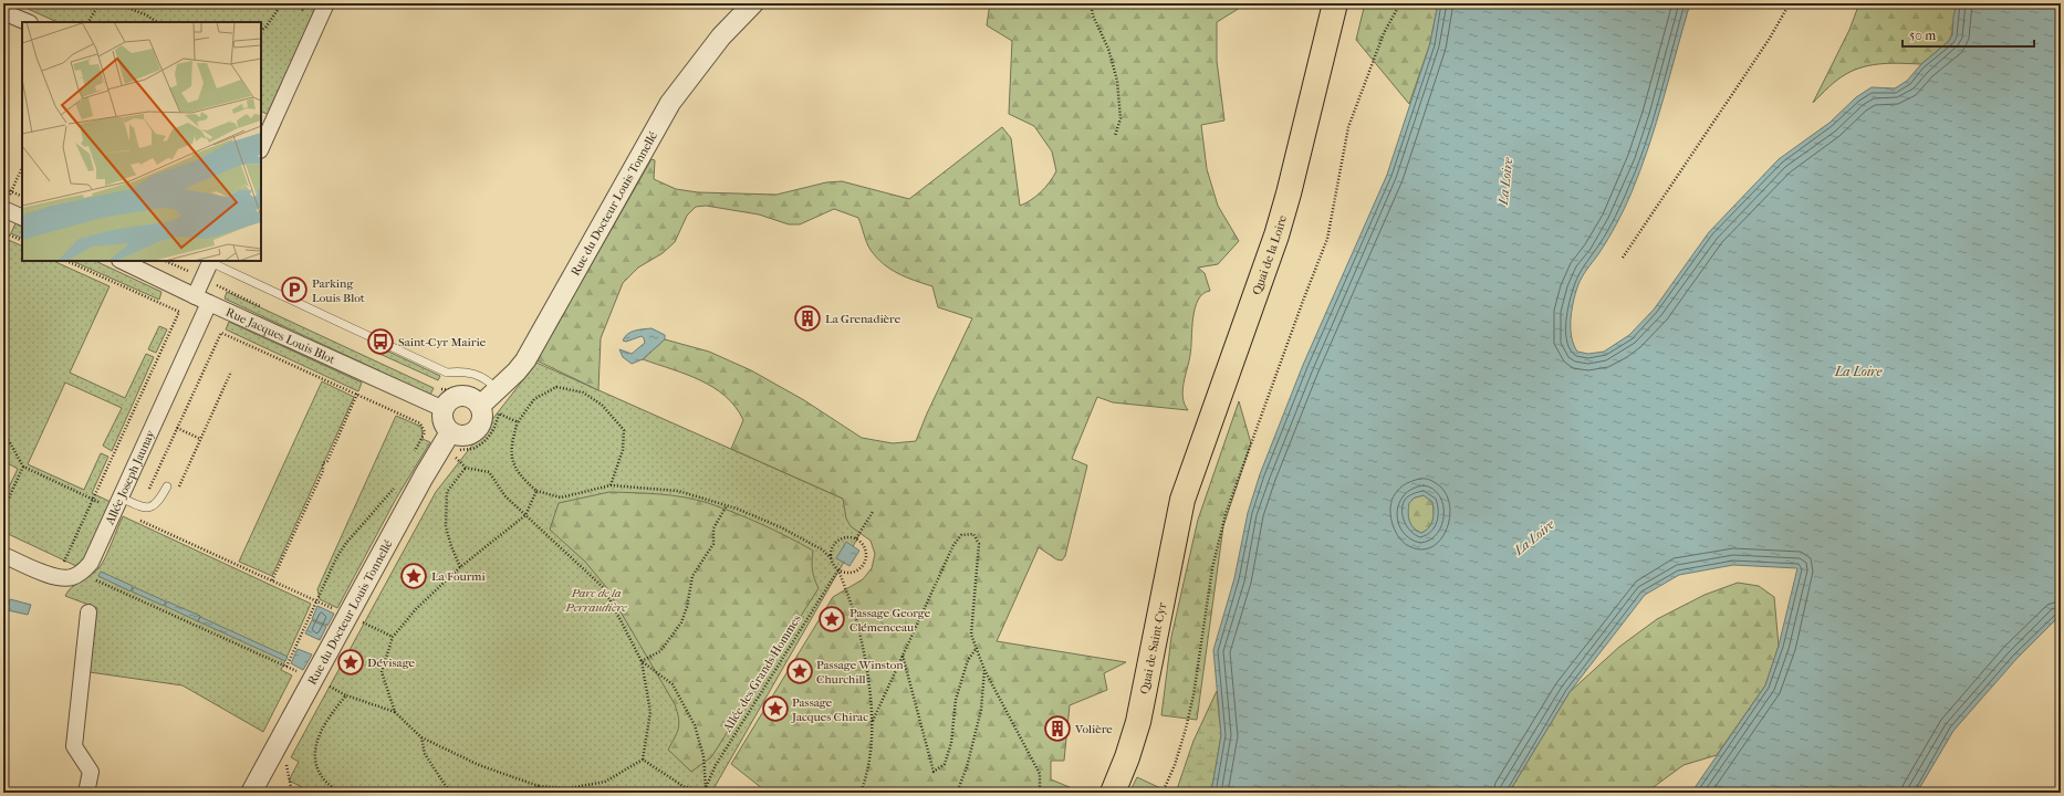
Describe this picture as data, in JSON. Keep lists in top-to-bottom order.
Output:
{
  "streets": {
    "main road": ["Quai de la Loire", "Quai de Saint-Cyr"],
    "street": ["Rue du Docteur Louis Tonnellé", "Rue Jacques Louis Blot", "Allée Joseph Jaunay"],
    "path": ["Allée des Grands Hommes"]
  },
  "crossings": [
    ["Rue du Docteur Louis Tonnellé", "Rue Jacques Louis Blot"],
    ["Quai de la Loire", "Quai de Saint-Cyr"],
    ["Rue Jacques Louis Blot", "Allée Joseph Jaunay"]
  ],
  "water": ["La Loire"],
  "parks": ["Parc de la Perraudière"],
  "places": {
    "parking": ["Parking Louis Blot"],
    "building": ["La Grenadière", "Volière"],
    "bus stop": ["Saint-Cyr Mairie"],
    "place": [
      "La Fourmi",
      "Passage George Clémenceau",
      "Dévisage",
      "Passage Winston Churchill",
      "Passage Jacques Chirac"
    ]
  },
  "scale_bar": "50 m"
}
